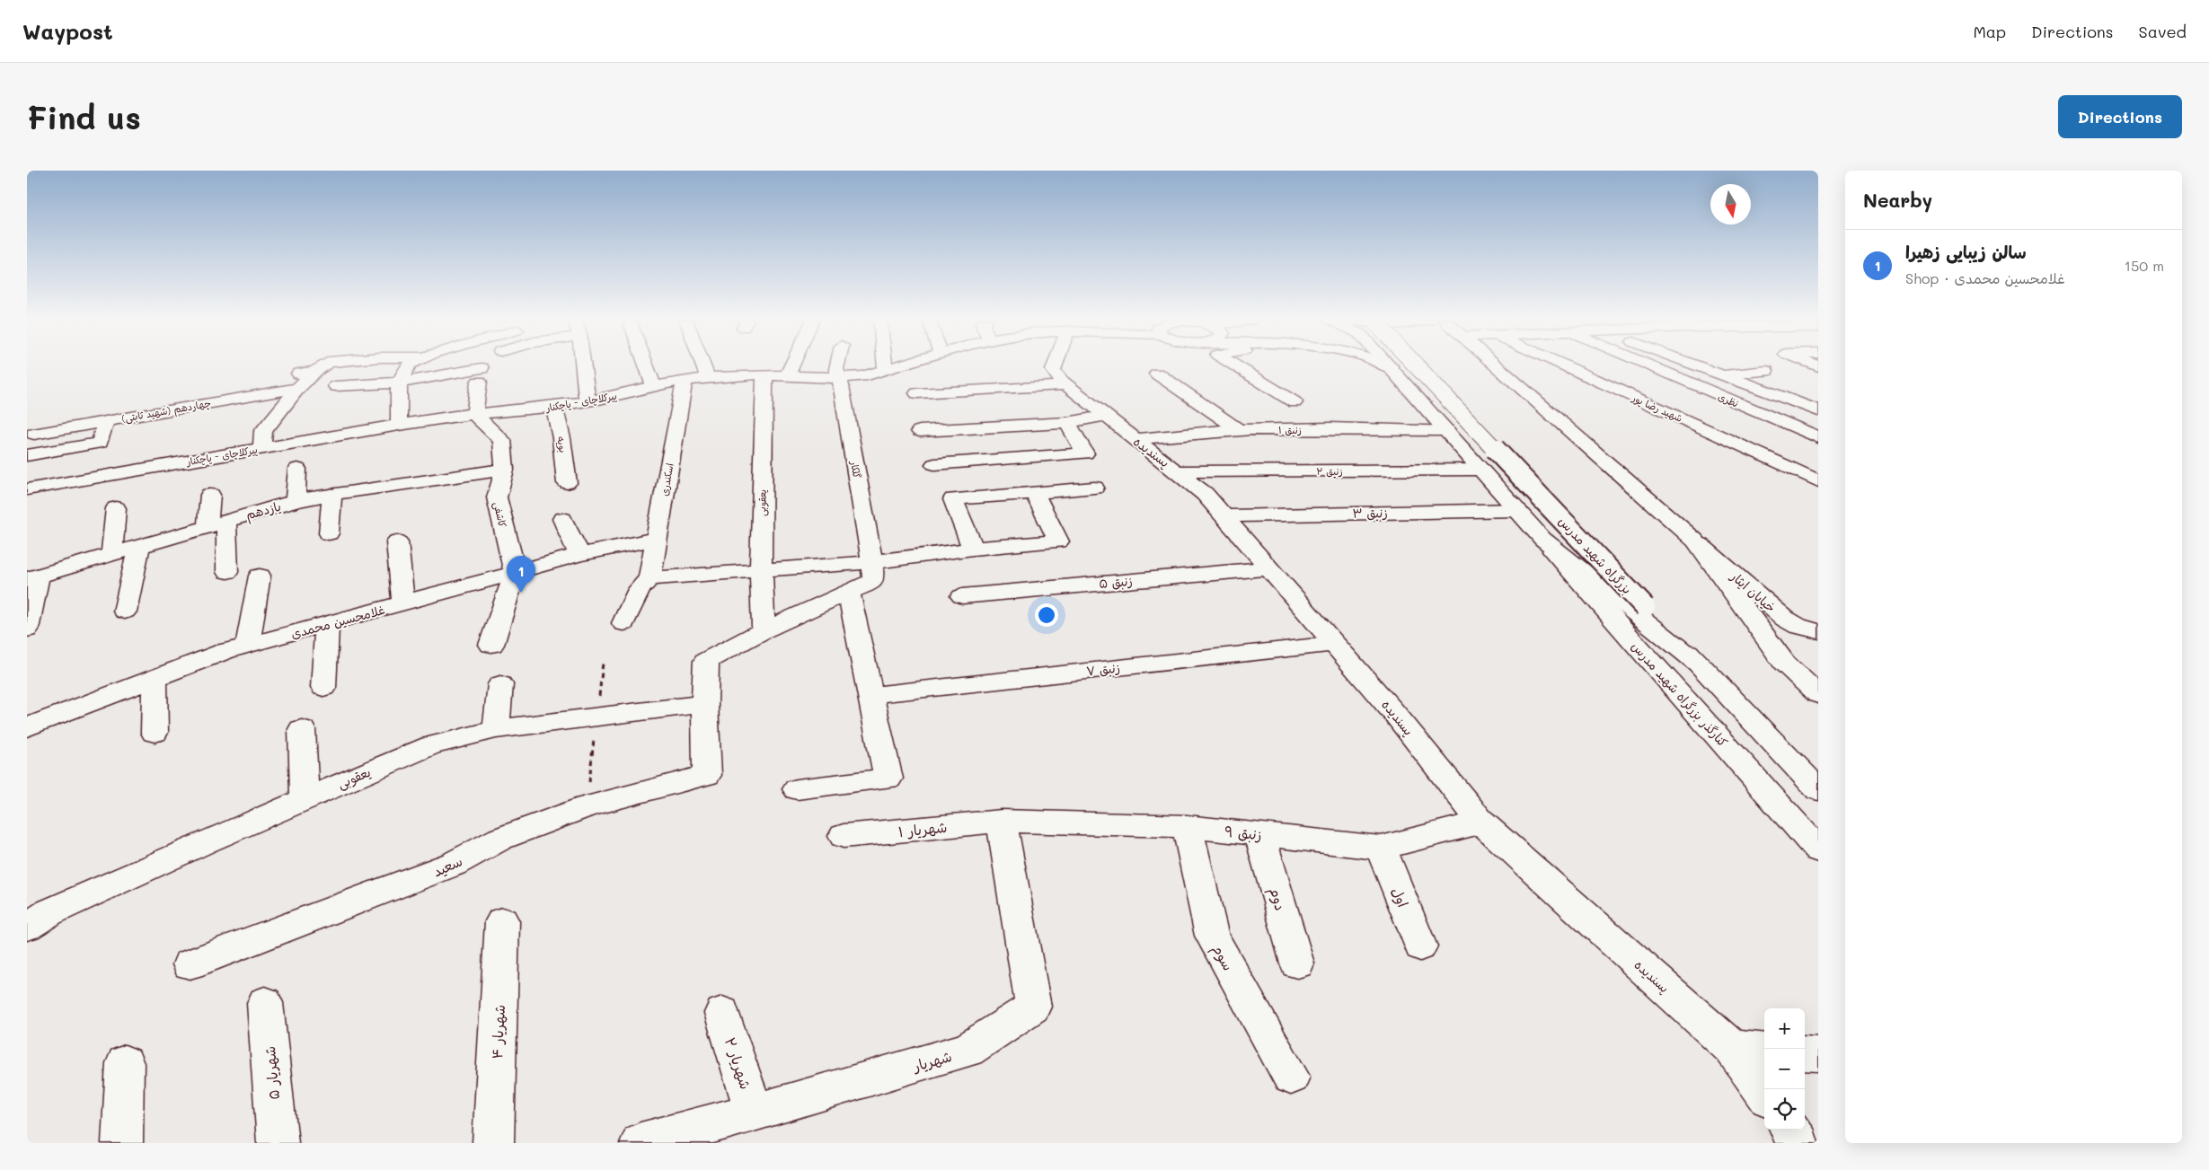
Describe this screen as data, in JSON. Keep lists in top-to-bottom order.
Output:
{
  "streets": {
    "main road": [
      "نظری",
      "پیرکلاچای - پاچکنار",
      "شهید رضا پور",
      "چهاردهم (شهید ثابتی)",
      "زنبق ۱",
      "بویه",
      "پسندیده",
      "گلکار",
      "زنبق ۲",
      "اسکندری",
      "یعقوبی",
      "یازدهم",
      "زنبق ۳",
      "کاشفی",
      "بزرگراه شهید مدرس",
      "زنبق ۵",
      "خیابان ایثار",
      "غلامحسین محمدی",
      "زنبق ۷",
      "کنارگذر بزرگراه شهید مدرس",
      "شهریار ۱",
      "زنبق ۹",
      "سعید",
      "اول",
      "دوم",
      "سوم",
      "شهریار ۴",
      "شهریار",
      "شهریار ۲",
      "شهریار ۵"
    ]
  },
  "crossings": [
    ["پیرکلاچای - پاچکنار", "بویه"],
    ["پیرکلاچای - پاچکنار", "گلکار"],
    ["پیرکلاچای - پاچکنار", "اسکندری"],
    ["پیرکلاچای - پاچکنار", "یعقوبی"],
    ["پیرکلاچای - پاچکنار", "کاشفی"],
    ["زنبق ۱", "پسندیده"],
    ["پسندیده", "زنبق ۲"],
    ["پسندیده", "زنبق ۳"],
    ["پسندیده", "زنبق ۵"],
    ["پسندیده", "زنبق ۷"],
    ["پسندیده", "زنبق ۹"],
    ["اسکندری", "غلامحسین محمدی"],
    ["یعقوبی", "سعید"],
    ["یازدهم", "کاشفی"],
    ["کاشفی", "غلامحسین محمدی"],
    ["شهریار ۱", "زنبق ۹"],
    ["شهریار ۱", "شهریار"],
    ["زنبق ۹", "اول"],
    ["زنبق ۹", "دوم"],
    ["زنبق ۹", "سوم"],
    ["زنبق ۹", "شهریار"],
    ["شهریار", "شهریار ۲"]
  ],
  "north": "bottom",
  "page": {
    "header": "Waypost",
    "nav": ["Map", "Directions", "Saved"],
    "buttons": "Directions",
    "title": "Find us",
    "heading": "Nearby",
    "list": [
      {
        "mark": "1",
        "name": "سالن زیبایی زهیرا",
        "note": "Shop · غلامحسین محمدی",
        "value": "150 m"
      }
    ],
    "pins": "1",
    "map_buttons": ["+", "−"]
  }
}
